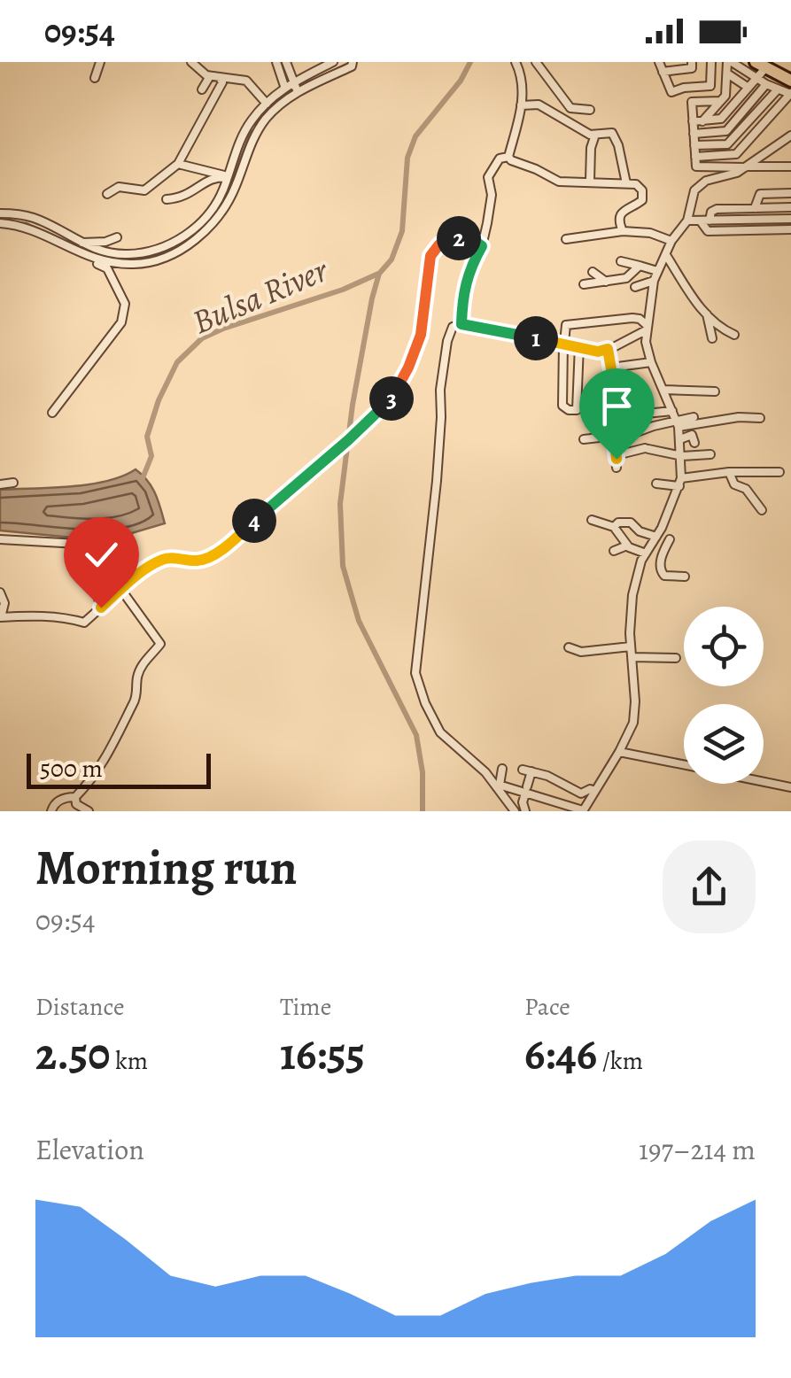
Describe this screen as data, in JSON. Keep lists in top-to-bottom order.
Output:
{
  "water": ["Bulsa River"],
  "scale_bar": "500 m",
  "page": {
    "status": "09:54",
    "pins": [
      "2",
      "1",
      "3",
      "4"
    ],
    "scale": "500 m",
    "heading": ["Morning run", "09:54"],
    "stats": [
      ["Distance", "2.50 km"],
      ["Time", "16:55"],
      ["Pace", "6:46 /km"]
    ],
    "chart": ["Elevation", "197–214 m"]
  }
}
